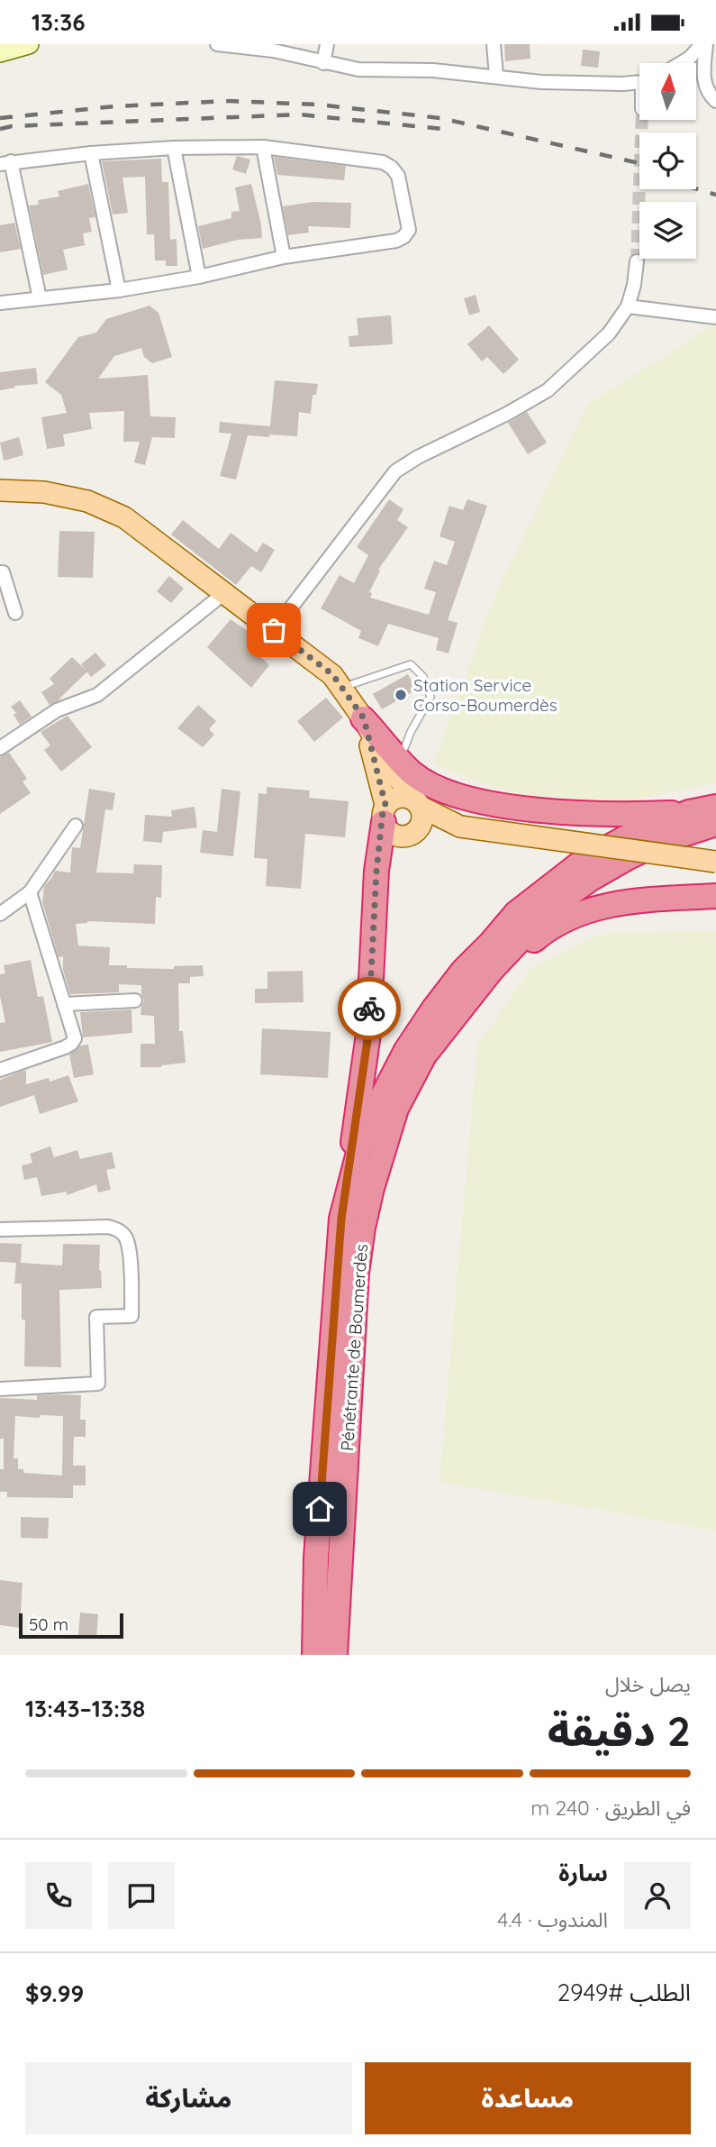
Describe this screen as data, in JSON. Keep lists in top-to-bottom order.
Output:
{
  "streets": {
    "highway": ["Pénétrante de Boumerdès"]
  },
  "places": ["Station Service Corso-Boumerdès"],
  "scale_bar": "50 m",
  "north": "top",
  "page": {
    "status": "13:36",
    "scale": "50 m",
    "heading": ["2 دقيقة", "يصل خلال", "13:38–13:43"],
    "panel": [
      "سارة",
      "المندوب · 4.4",
      "الطلب #2949",
      "$9.99"
    ],
    "bar": "في الطريق · 240 m",
    "buttons": ["مساعدة", "مشاركة"]
  }
}
